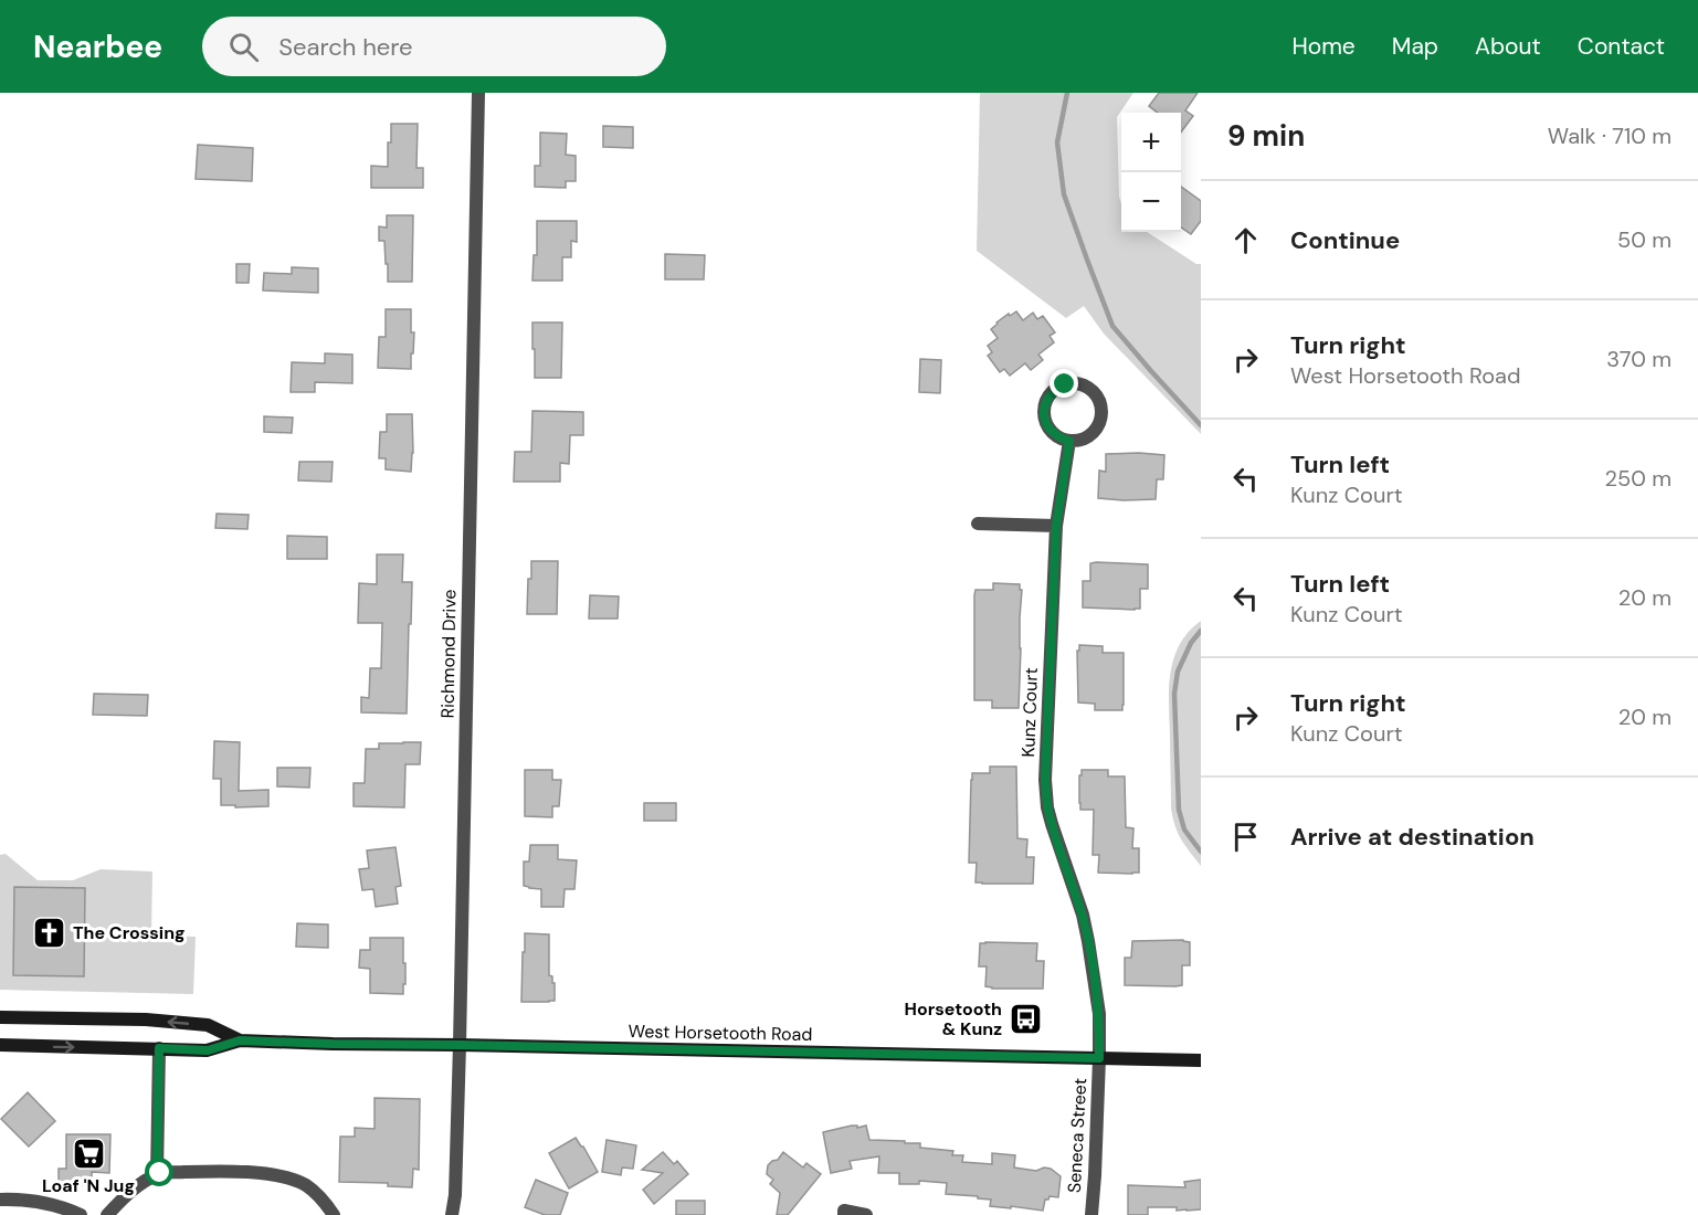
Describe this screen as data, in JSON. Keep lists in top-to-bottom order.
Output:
{
  "streets": {
    "main road": ["West Horsetooth Road"],
    "street": ["Richmond Drive", "Kunz Court", "Seneca Street"]
  },
  "crossings": [
    ["Richmond Drive", "West Horsetooth Road"],
    ["Kunz Court", "West Horsetooth Road"],
    ["Kunz Court", "Seneca Street"],
    ["West Horsetooth Road", "Seneca Street"]
  ],
  "places": {
    "church": ["The Crossing"],
    "bus stop": ["Horsetooth & Kunz"],
    "supermarket": ["Loaf 'N Jug"]
  },
  "page": {
    "header": "Nearbee",
    "search": "Search here",
    "nav": [
      "Home",
      "Map",
      "About",
      "Contact"
    ],
    "heading": ["9 min", "Walk · 710 m"],
    "map_buttons": ["+", "−"],
    "list": [
      ["Continue", "50 m"],
      ["Turn right", "West Horsetooth Road", "370 m"],
      ["Turn left", "Kunz Court", "250 m"],
      ["Turn left", "Kunz Court", "20 m"],
      ["Turn right", "Kunz Court", "20 m"],
      "Arrive at destination"
    ]
  }
}
